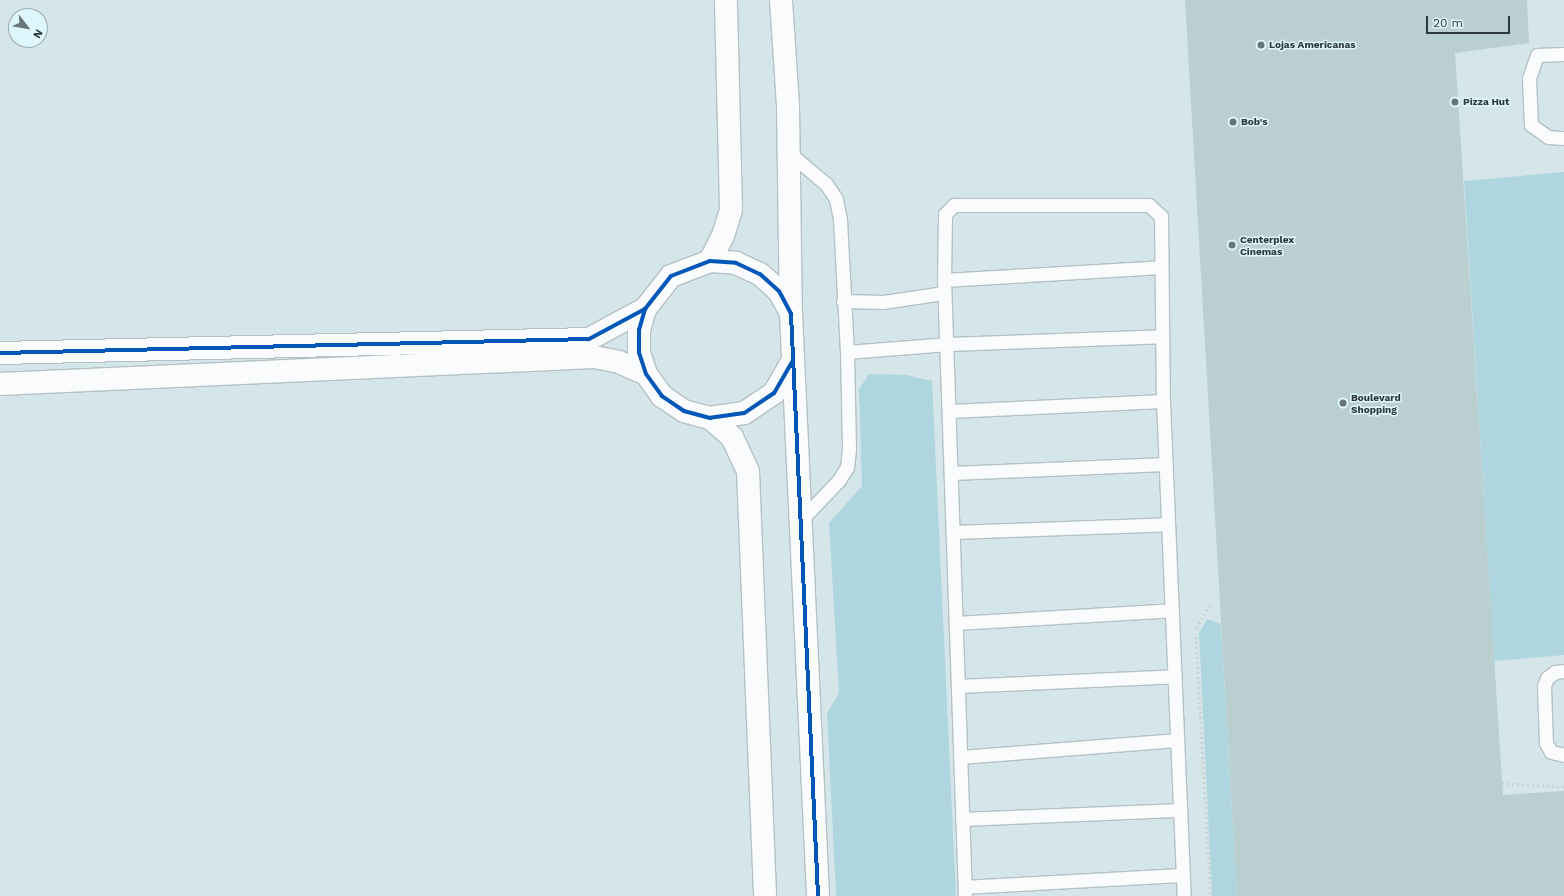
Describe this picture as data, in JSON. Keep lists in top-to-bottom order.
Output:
{
  "places": [
    "Lojas Americanas",
    "Pizza Hut",
    "Bob's",
    "Centerplex Cinemas",
    "Boulevard Shopping"
  ],
  "scale_bar": "20 m",
  "north": "bottom right"
}
